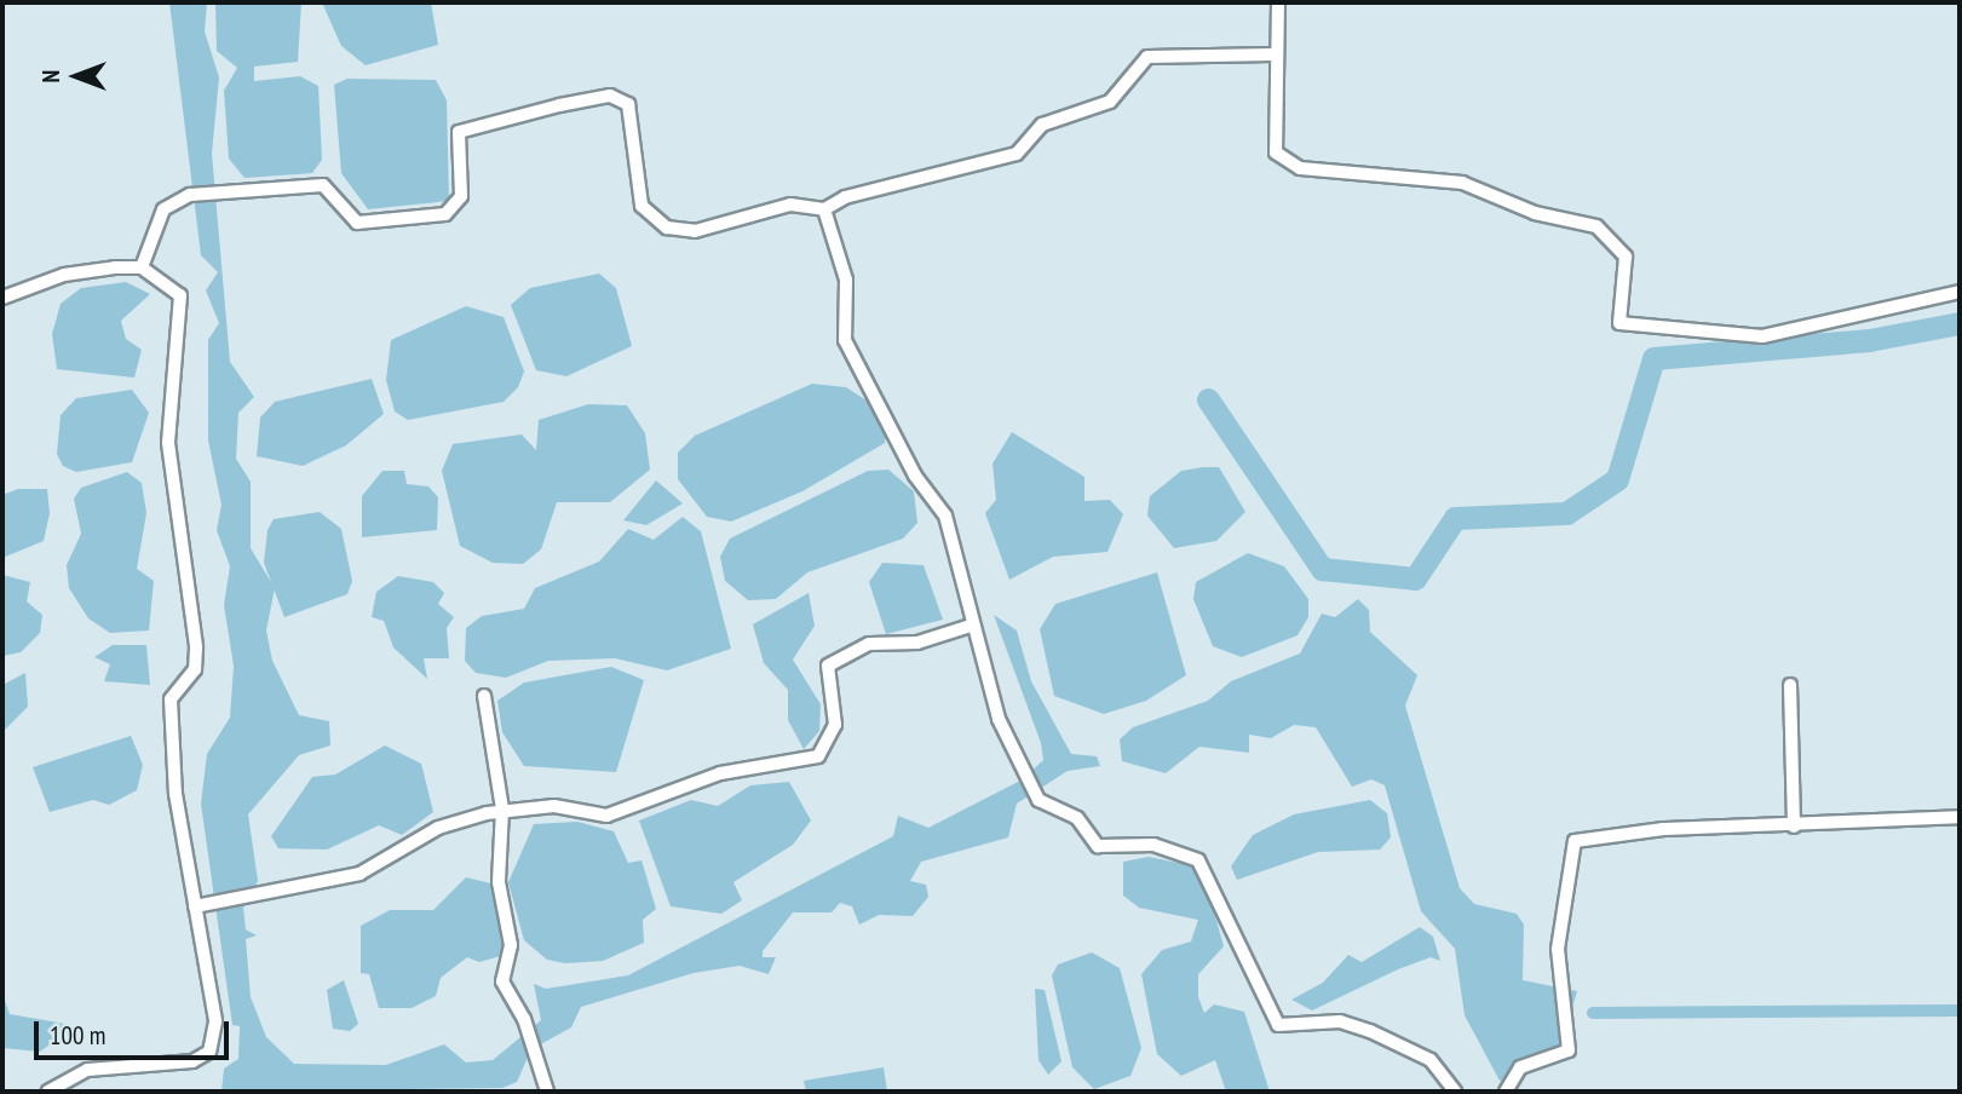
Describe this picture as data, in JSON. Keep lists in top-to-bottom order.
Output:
{
  "scale_bar": "100 m",
  "north": "left"
}
